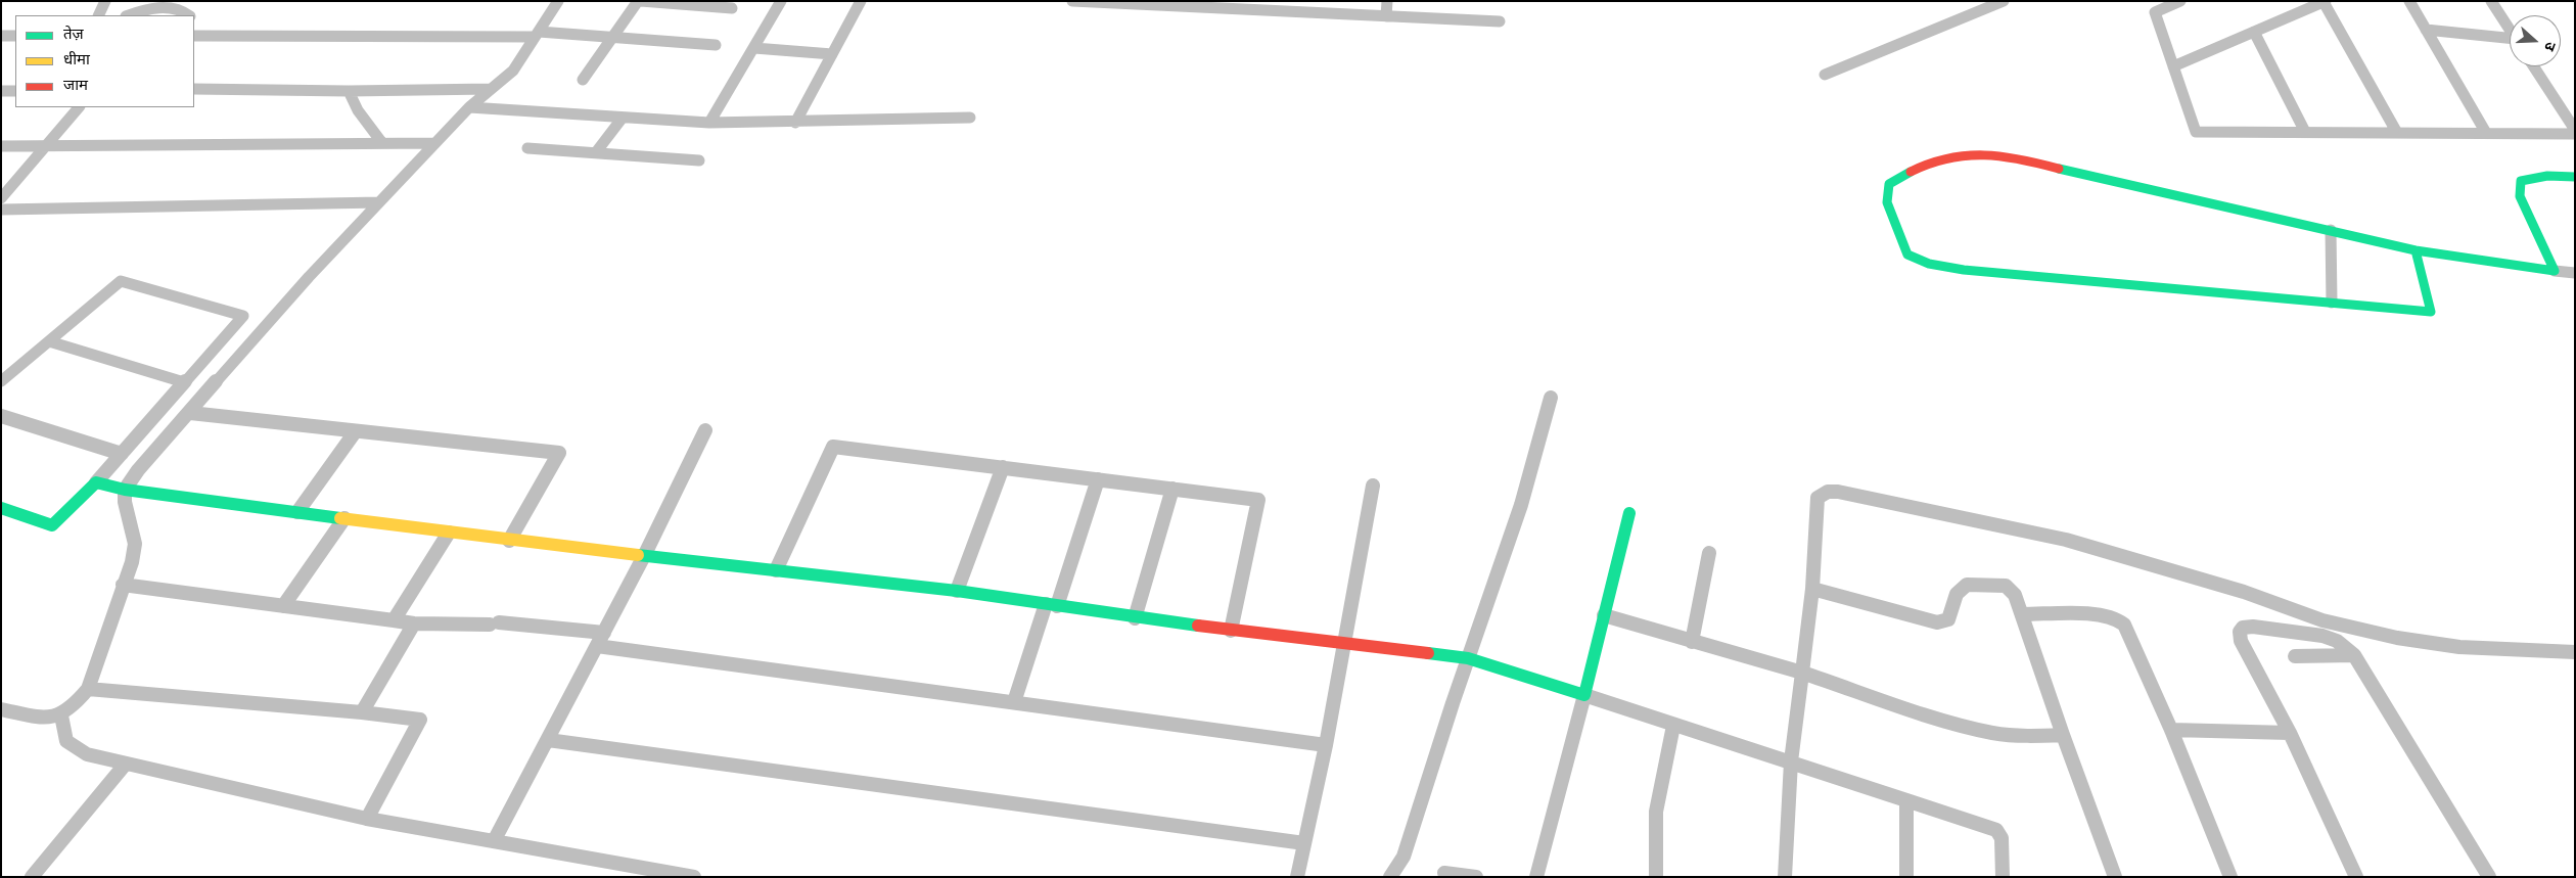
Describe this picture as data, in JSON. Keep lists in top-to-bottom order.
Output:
{
  "legend": ["तेज़", "धीमा", "जाम"],
  "north": "right"
}
